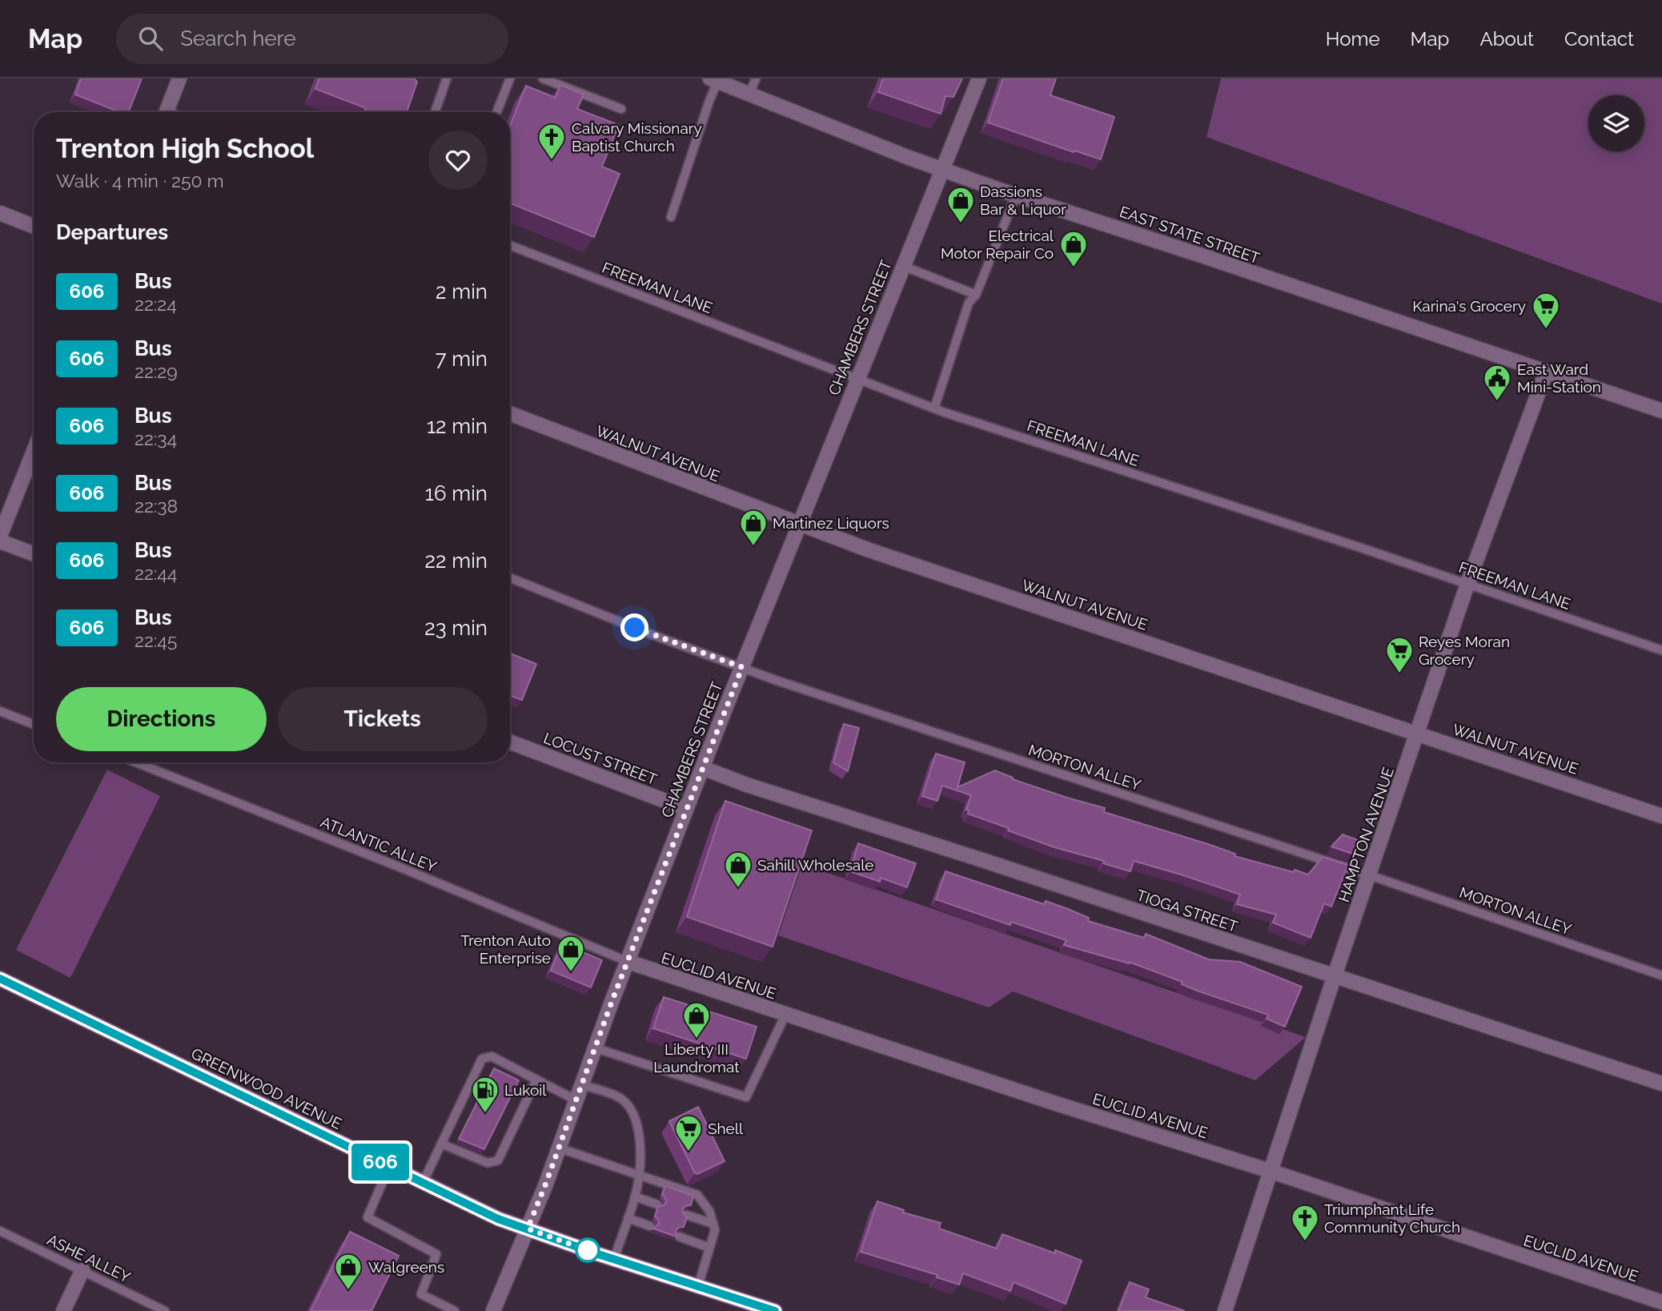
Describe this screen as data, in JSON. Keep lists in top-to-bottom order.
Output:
{
  "streets": {
    "main road": ["GREENWOOD AVENUE"],
    "street": [
      "EAST STATE STREET",
      "CHAMBERS STREET",
      "WALNUT AVENUE",
      "LOCUST STREET",
      "HAMPTON AVENUE",
      "TIOGA STREET",
      "EUCLID AVENUE"
    ],
    "lane": [
      "FREEMAN LANE",
      "MORTON ALLEY",
      "ATLANTIC ALLEY",
      "ASHE ALLEY"
    ]
  },
  "crossings": [
    ["EAST STATE STREET", "CHAMBERS STREET"],
    ["EAST STATE STREET", "HAMPTON AVENUE"],
    ["FREEMAN LANE", "CHAMBERS STREET"],
    ["FREEMAN LANE", "HAMPTON AVENUE"],
    ["CHAMBERS STREET", "WALNUT AVENUE"],
    ["CHAMBERS STREET", "LOCUST STREET"],
    ["CHAMBERS STREET", "MORTON ALLEY"],
    ["CHAMBERS STREET", "ATLANTIC ALLEY"],
    ["CHAMBERS STREET", "TIOGA STREET"],
    ["CHAMBERS STREET", "EUCLID AVENUE"],
    ["CHAMBERS STREET", "GREENWOOD AVENUE"],
    ["WALNUT AVENUE", "HAMPTON AVENUE"],
    ["MORTON ALLEY", "HAMPTON AVENUE"],
    ["HAMPTON AVENUE", "TIOGA STREET"],
    ["HAMPTON AVENUE", "EUCLID AVENUE"],
    ["ATLANTIC ALLEY", "EUCLID AVENUE"]
  ],
  "places": {
    "church": ["Calvary Missionary Baptist Church", "Triumphant Life Community Church"],
    "shop": [
      "Dassions Bar & Liquor",
      "Electrical Motor Repair Co",
      "Martinez Liquors",
      "Sahill Wholesale",
      "Trenton Auto Enterprise",
      "Liberty III Laundromat",
      "Walgreens"
    ],
    "supermarket": ["Karina's Grocery", "Reyes Moran Grocery", "Shell"],
    "public building": ["East Ward Mini-Station"],
    "fuel station": ["Lukoil"]
  },
  "lines": ["bus line 606"],
  "page": {
    "header": "Map",
    "search": "Search here",
    "nav": [
      "Home",
      "Map",
      "About",
      "Contact"
    ],
    "on_map": "606",
    "heading": [
      ["Trenton High School", "Walk · 4 min · 250 m"],
      "Departures"
    ],
    "list": [
      {
        "mark": "606",
        "name": "Bus",
        "note": "22:24",
        "value": "2 min"
      },
      {
        "mark": "606",
        "name": "Bus",
        "note": "22:29",
        "value": "7 min"
      },
      {
        "mark": "606",
        "name": "Bus",
        "note": "22:34",
        "value": "12 min"
      },
      {
        "mark": "606",
        "name": "Bus",
        "note": "22:38",
        "value": "16 min"
      },
      {
        "mark": "606",
        "name": "Bus",
        "note": "22:44",
        "value": "22 min"
      },
      {
        "mark": "606",
        "name": "Bus",
        "note": "22:45",
        "value": "23 min"
      }
    ],
    "buttons": ["Directions", "Tickets"]
  }
}
